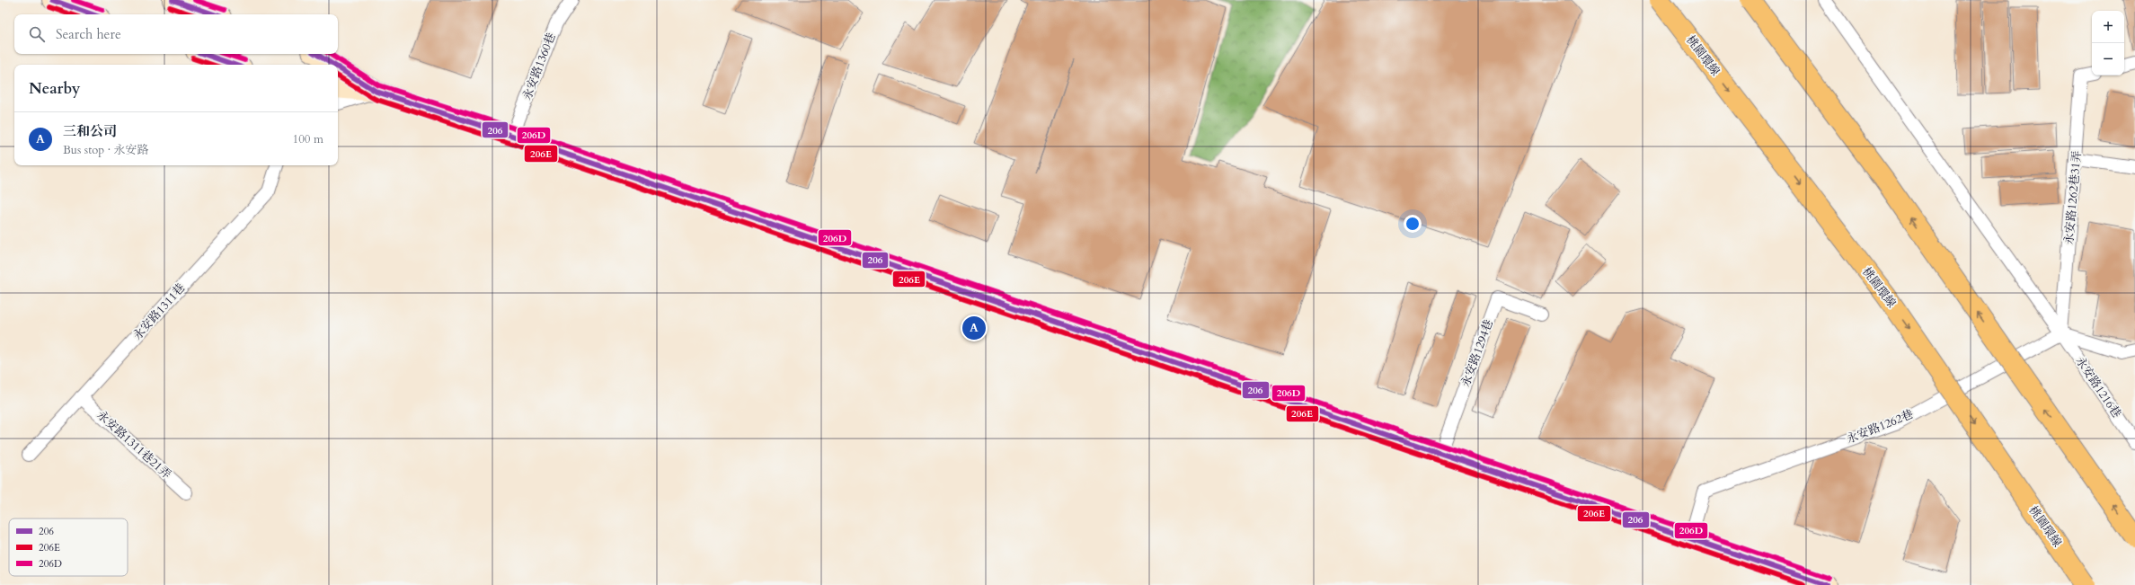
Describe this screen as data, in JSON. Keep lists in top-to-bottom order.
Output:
{
  "streets": {
    "highway": ["桃園環線"],
    "lane": [
      "永安路1360巷",
      "永安路1262巷31弄",
      "永安路1311巷",
      "永安路1294巷",
      "永安路1216巷",
      "永安路1262巷",
      "永安路1311巷21弄"
    ]
  },
  "crossings": [
    ["永安路1262巷31弄", "永安路1216巷"],
    ["永安路1262巷31弄", "永安路1262巷"],
    ["永安路1311巷", "永安路1311巷21弄"],
    ["永安路1216巷", "永安路1262巷"]
  ],
  "lines": ["transit line 206", "transit line 206D", "transit line 206E"],
  "legend": ["206", "206E", "206D"],
  "page": {
    "map_buttons": ["+", "−"],
    "search": "Search here",
    "heading": "Nearby",
    "list": [
      {
        "mark": "A",
        "name": "三和公司",
        "note": "Bus stop · 永安路",
        "value": "100 m"
      }
    ],
    "pins": "A"
  }
}
